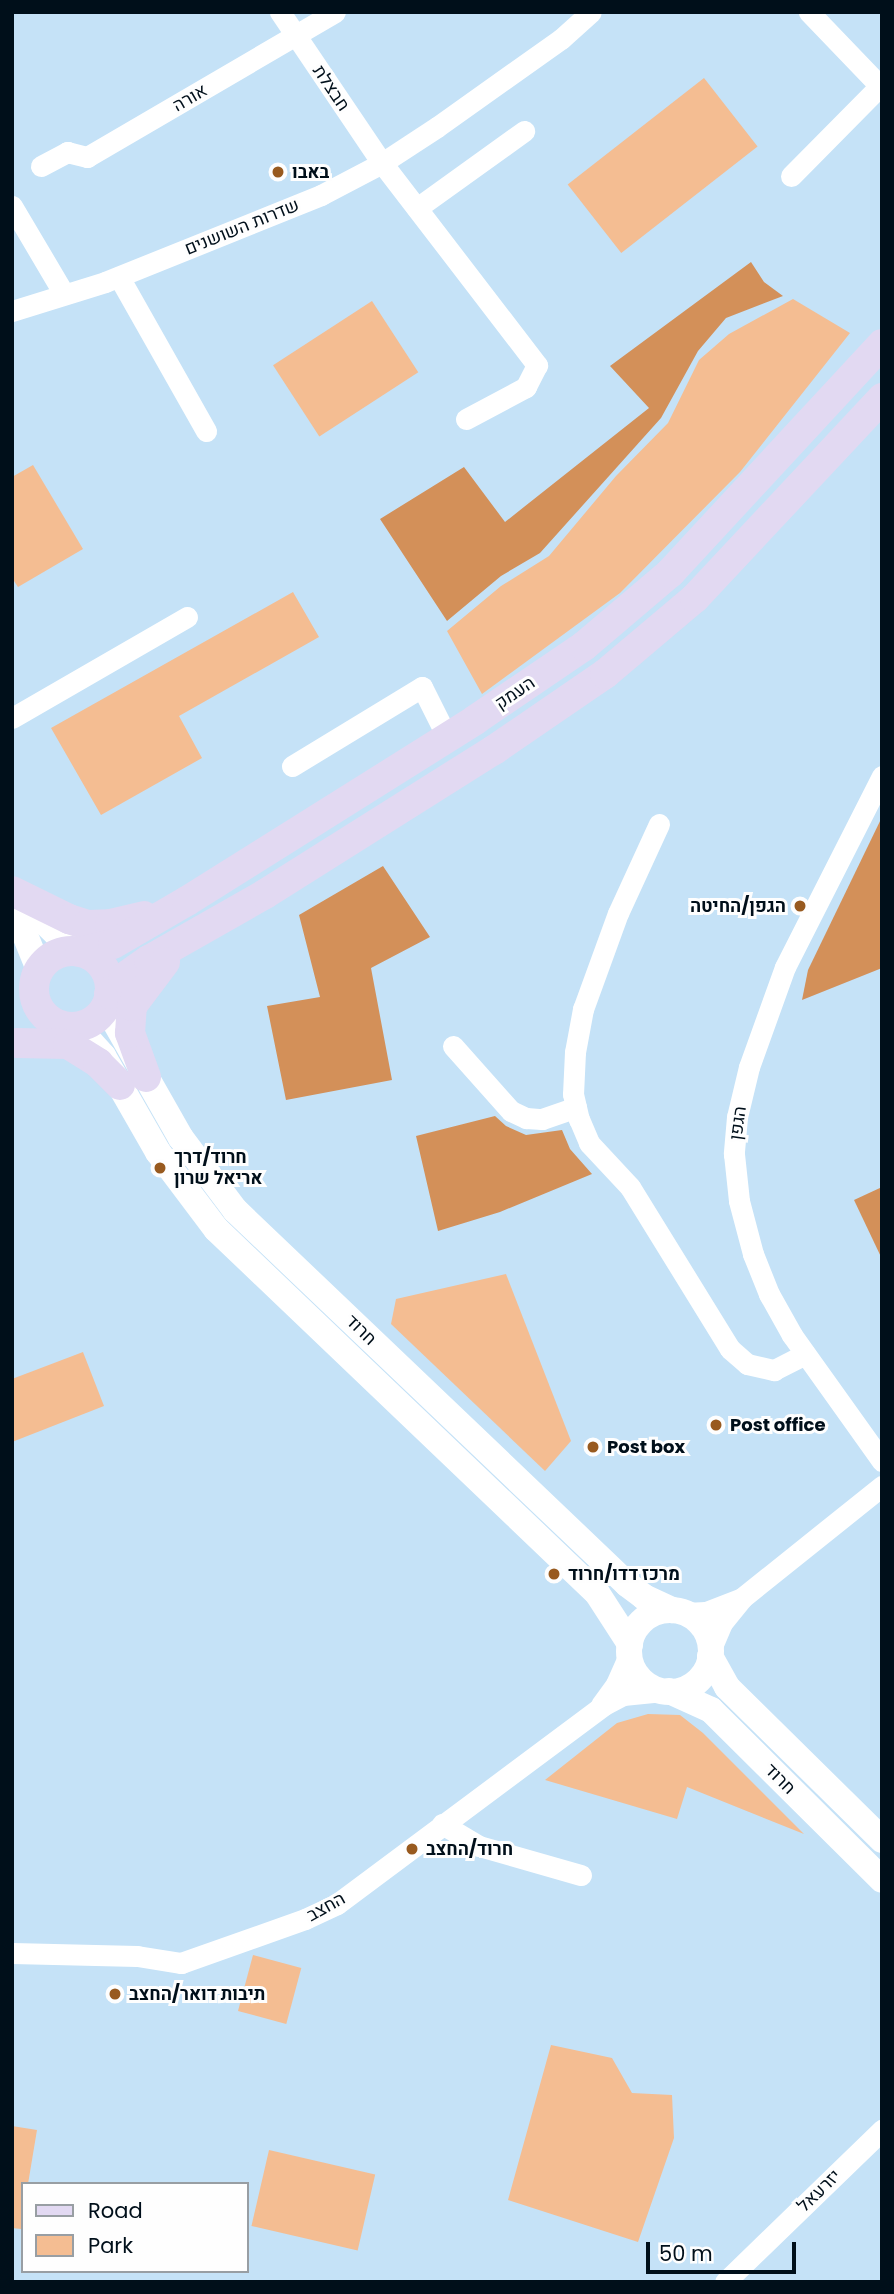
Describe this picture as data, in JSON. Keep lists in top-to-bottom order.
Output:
{
  "streets": {
    "main road": ["העמק"],
    "street": [
      "חבצלת",
      "אורה",
      "שדרות השושנים",
      "הגפן",
      "חרוד",
      "החצב",
      "יזרעאל"
    ]
  },
  "crossings": [
    ["חבצלת", "אורה"],
    ["חבצלת", "שדרות השושנים"],
    ["העמק", "חרוד"],
    ["חרוד", "החצב"]
  ],
  "places": [
    "באבו",
    "הגפן/החיטה",
    "חרוד/דרך אריאל שרון",
    "Post office",
    "Post box",
    "מרכז דדו/חרוד",
    "חרוד/החצב",
    "תיבות דואר/החצב"
  ],
  "legend": ["Road", "Park"],
  "scale_bar": "50 m"
}
